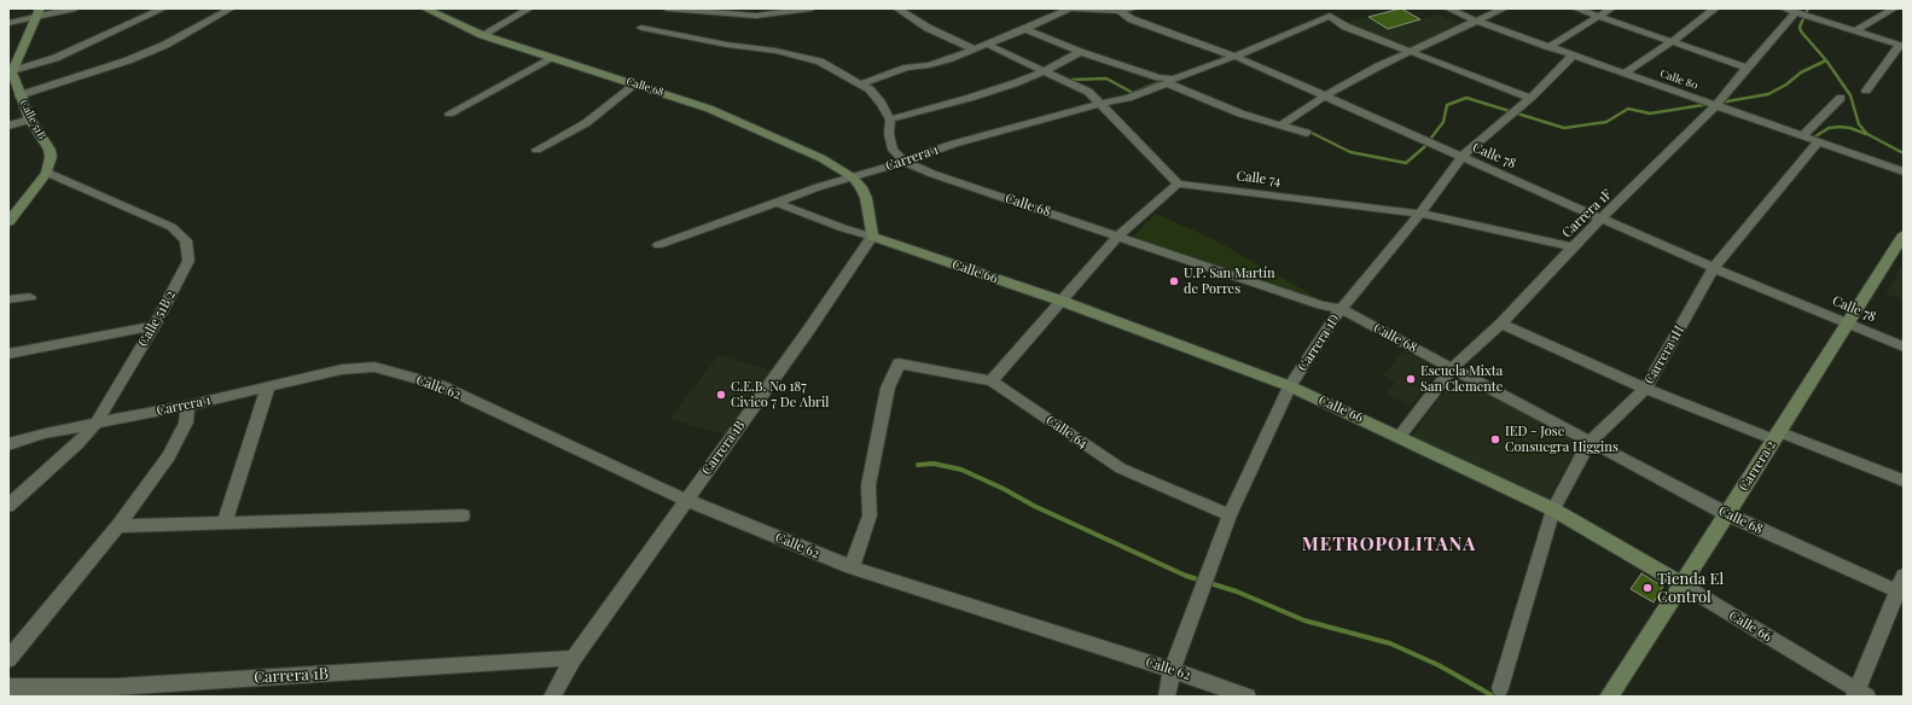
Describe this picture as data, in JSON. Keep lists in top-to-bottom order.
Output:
{
  "streets": {
    "street": [
      "Calle 80",
      "Calle 68",
      "Calle 51B",
      "Calle 78",
      "Carrera 1",
      "Calle 74",
      "Carrera 1F",
      "Calle 66",
      "Calle 51B 2",
      "Carrera 1D",
      "Carrera 1H",
      "Calle 62",
      "Calle 64",
      "Carrera 1B",
      "Carrera 2"
    ]
  },
  "crossings": [
    ["Calle 80", "Carrera 1F"],
    ["Calle 80", "Carrera 1D"],
    ["Calle 80", "Carrera 1H"],
    ["Calle 68", "Carrera 1"],
    ["Calle 68", "Carrera 1F"],
    ["Calle 68", "Calle 66"],
    ["Calle 68", "Carrera 1D"],
    ["Calle 68", "Carrera 1H"],
    ["Calle 68", "Carrera 1B"],
    ["Calle 68", "Carrera 2"],
    ["Calle 51B", "Calle 51B 2"],
    ["Calle 78", "Carrera 1"],
    ["Calle 78", "Carrera 1F"],
    ["Calle 78", "Carrera 1D"],
    ["Calle 78", "Carrera 1H"],
    ["Calle 78", "Carrera 2"],
    ["Carrera 1", "Calle 66"],
    ["Carrera 1", "Calle 51B 2"],
    ["Carrera 1", "Calle 62"],
    ["Calle 74", "Carrera 1F"],
    ["Calle 74", "Carrera 1D"],
    ["Carrera 1F", "Calle 66"],
    ["Calle 66", "Carrera 1D"],
    ["Calle 66", "Carrera 1H"],
    ["Calle 66", "Carrera 1B"],
    ["Calle 66", "Carrera 2"],
    ["Carrera 1D", "Calle 62"],
    ["Carrera 1D", "Calle 64"],
    ["Calle 62", "Calle 64"],
    ["Calle 62", "Carrera 1B"]
  ],
  "districts": ["METROPOLITANA"],
  "places": [
    "U.P. San Martín de Porres",
    "Escuela Mixta San Clemente",
    "C.E.B. No 187 Civico 7 De Abril",
    "IED - Jose Consuegra Higgins",
    "Tienda El Control"
  ]
}
